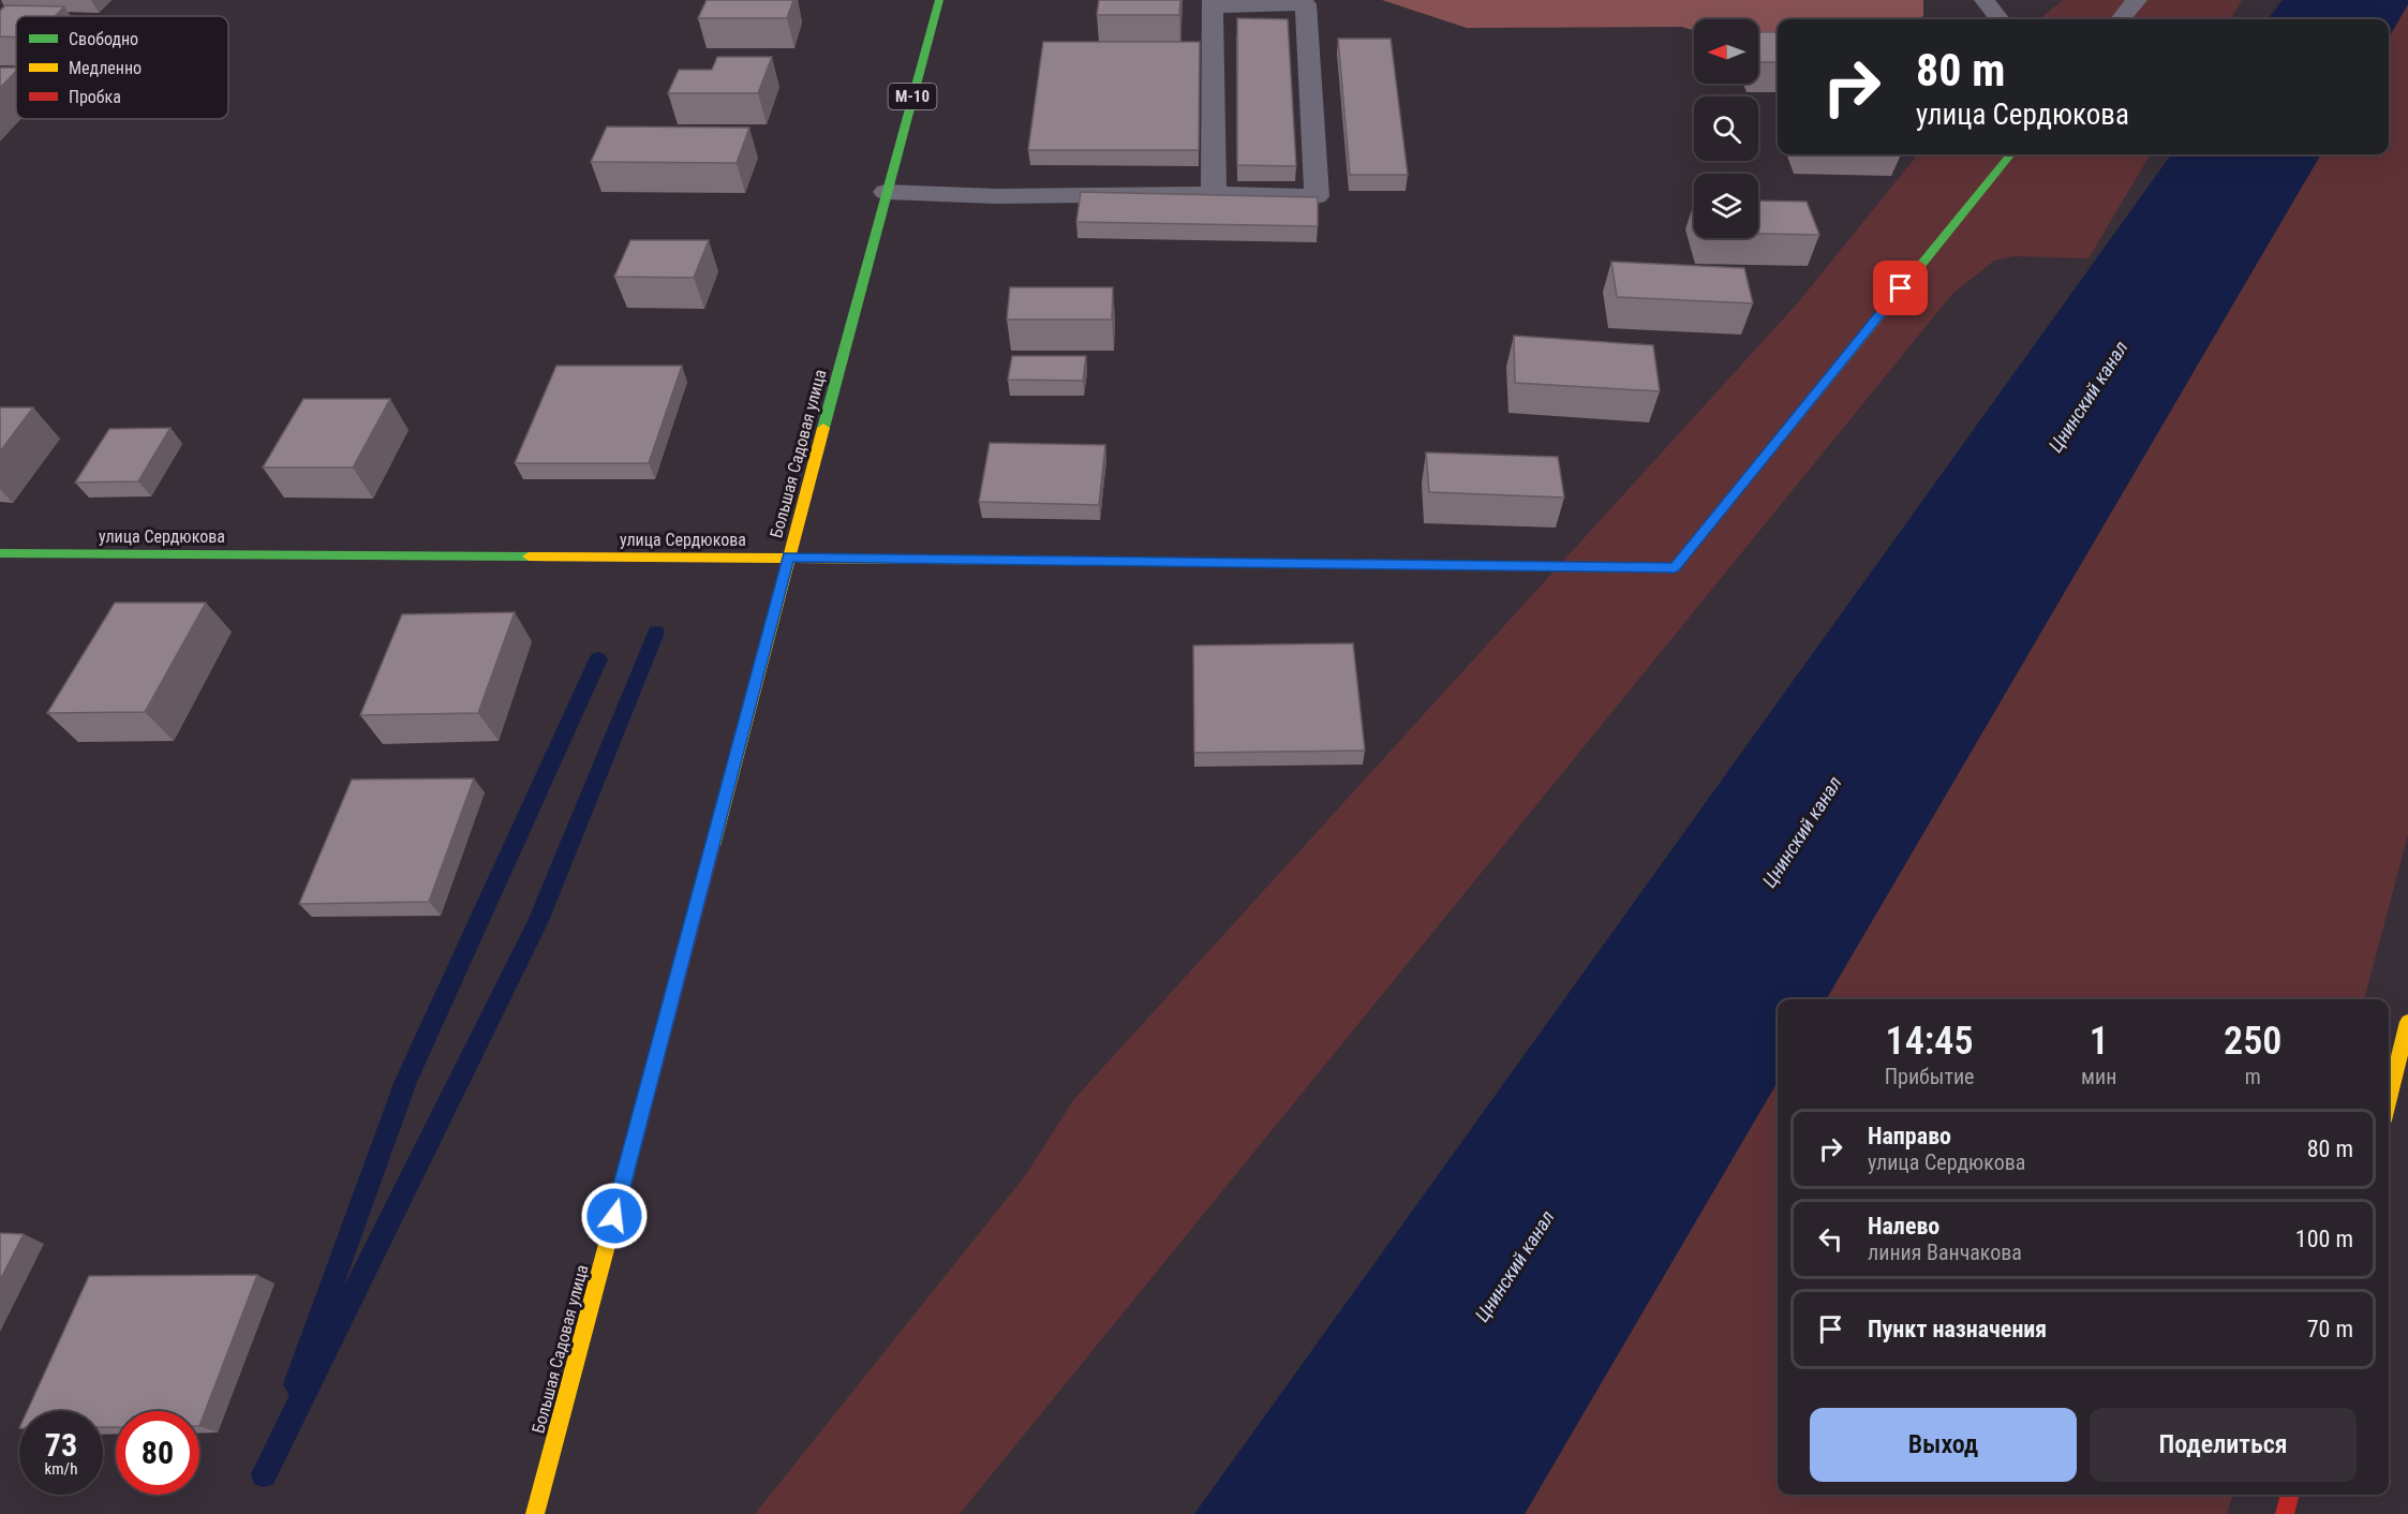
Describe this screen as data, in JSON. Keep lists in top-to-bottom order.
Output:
{
  "streets": {
    "main road": ["М-10", "Большая Садовая улица", "улица Сердюкова"]
  },
  "crossings": [
    ["Большая Садовая улица", "улица Сердюкова"]
  ],
  "water": ["Цнинский канал"],
  "legend": ["Свободно", "Медленно", "Пробка"],
  "north": "left",
  "page": {
    "turn": ["80 m", "улица Сердюкова"],
    "eta": [
      "14:45",
      "Прибытие",
      "1",
      "мин",
      "250",
      "m"
    ],
    "list": [
      {
        "name": "Направо",
        "note": "улица Сердюкова",
        "value": "80 m"
      },
      {
        "name": "Налево",
        "note": "линия Ванчакова",
        "value": "100 m"
      },
      {
        "name": "Пункт назначения",
        "value": "70 m"
      }
    ],
    "buttons": ["Выход", "Поделиться"],
    "speed": "73 km/h",
    "limit": "80"
  }
}
